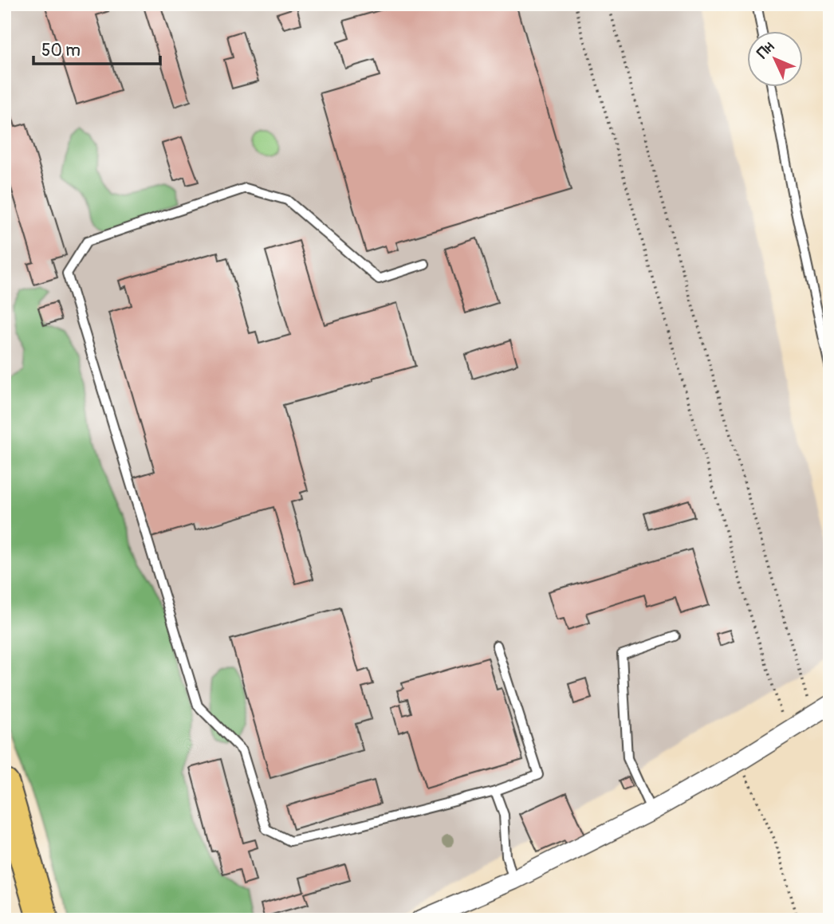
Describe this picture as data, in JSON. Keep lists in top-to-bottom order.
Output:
{
  "scale_bar": "50 m",
  "north": "top left"
}
